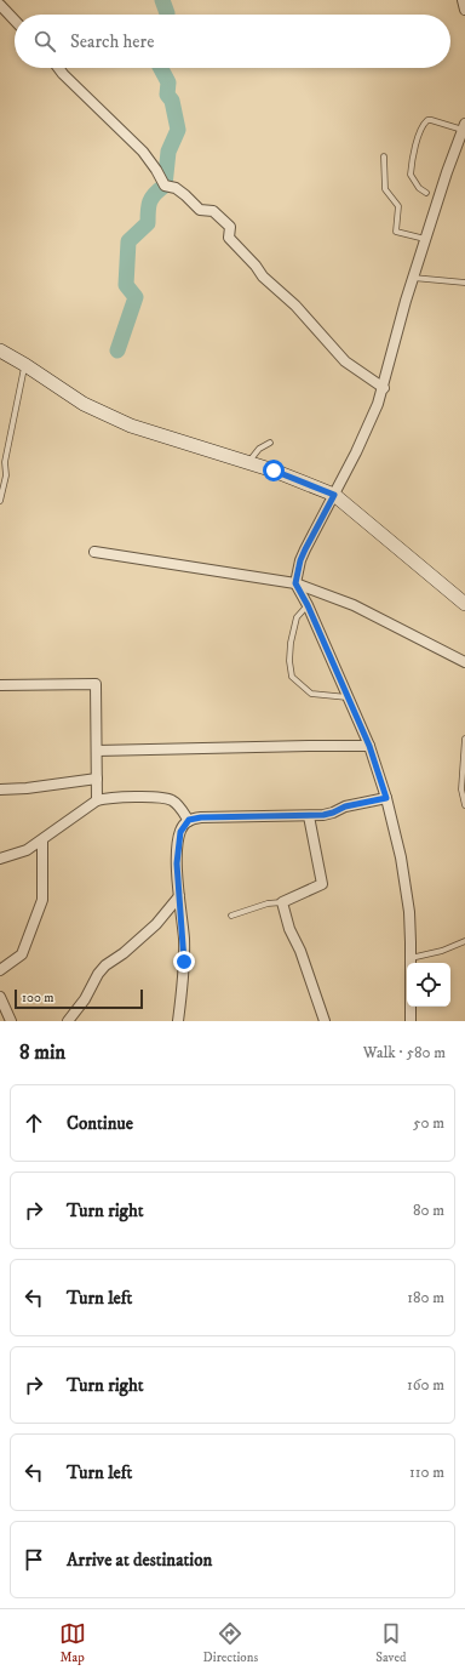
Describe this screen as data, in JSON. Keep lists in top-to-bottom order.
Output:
{
  "scale_bar": "100 m",
  "page": {
    "search": "Search here",
    "scale": "100 m",
    "heading": ["8 min", "Walk · 580 m"],
    "list": [
      ["Continue", "50 m"],
      ["Turn right", "80 m"],
      ["Turn left", "180 m"],
      ["Turn right", "160 m"],
      ["Turn left", "110 m"],
      "Arrive at destination"
    ],
    "nav": ["Map", "Directions", "Saved"]
  }
}
